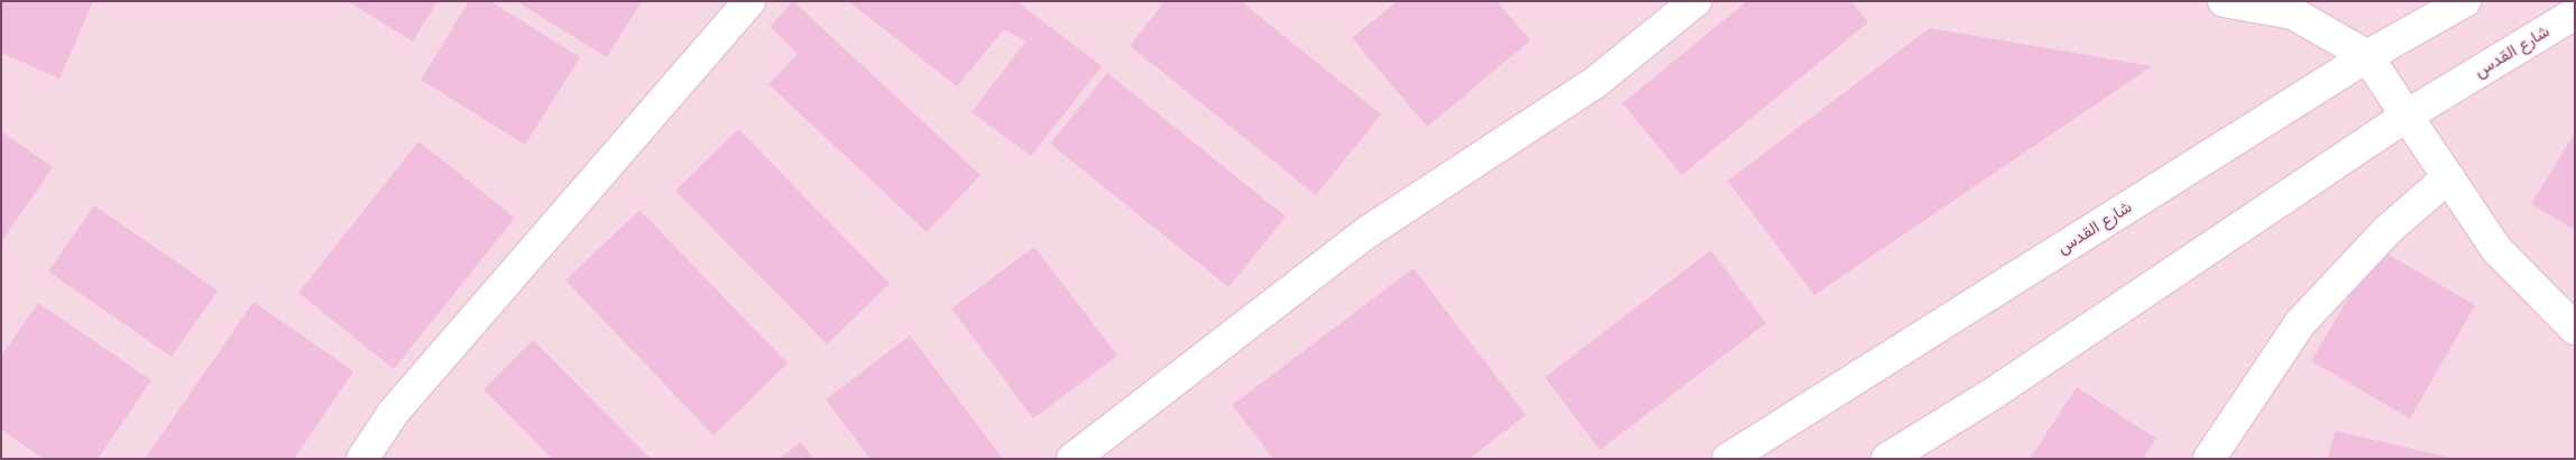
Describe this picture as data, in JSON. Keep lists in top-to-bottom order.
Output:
{
  "streets": {
    "street": ["شارع القدس"]
  }
}
